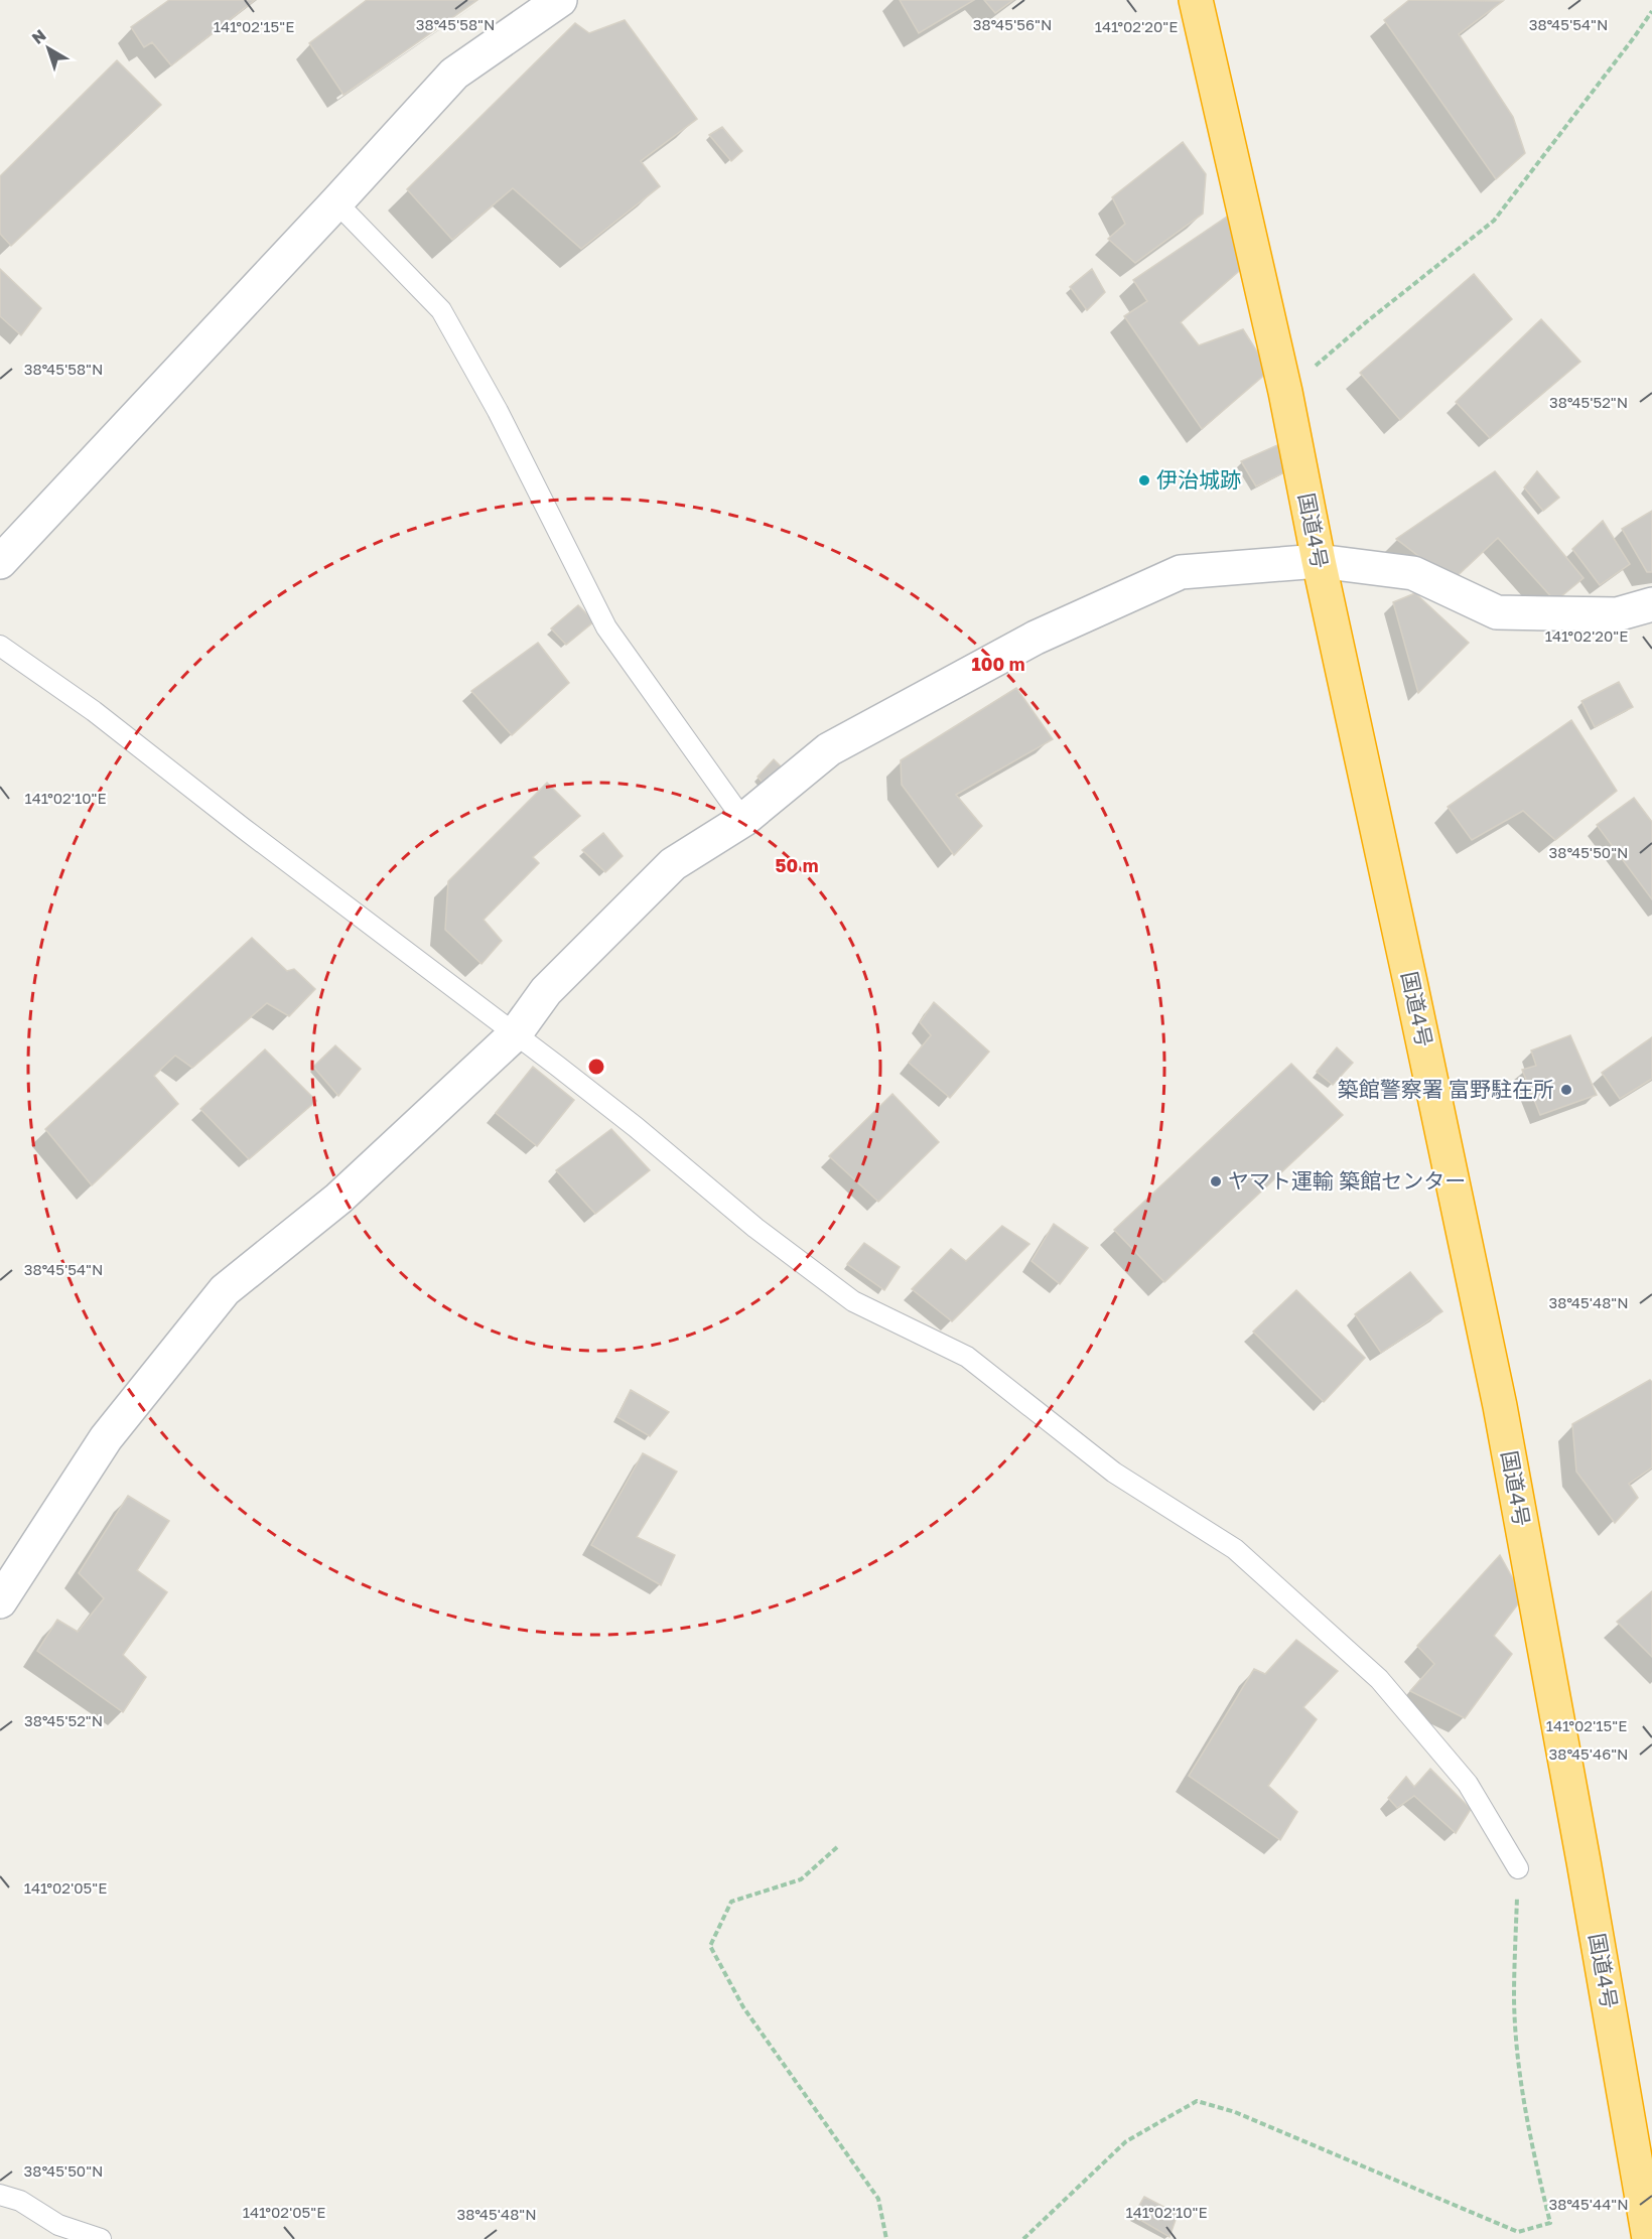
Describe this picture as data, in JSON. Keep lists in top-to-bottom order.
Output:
{
  "streets": {
    "highway": ["国道4号"]
  },
  "places": ["伊治城跡", "築館警察署 富野駐在所", "ヤマト運輸 築館センター"],
  "north": "top left",
  "coordinates": [
    "38°45'58\"N",
    "38°45'56\"N",
    "38°45'54\"N",
    "141°02'15\"E",
    "141°02'20\"E",
    "38°45'52\"N",
    "141°02'10\"E",
    "38°45'50\"N",
    "38°45'48\"N",
    "38°45'46\"N",
    "141°02'05\"E",
    "38°45'44\"N"
  ],
  "rings": ["100 m", "50 m"]
}
